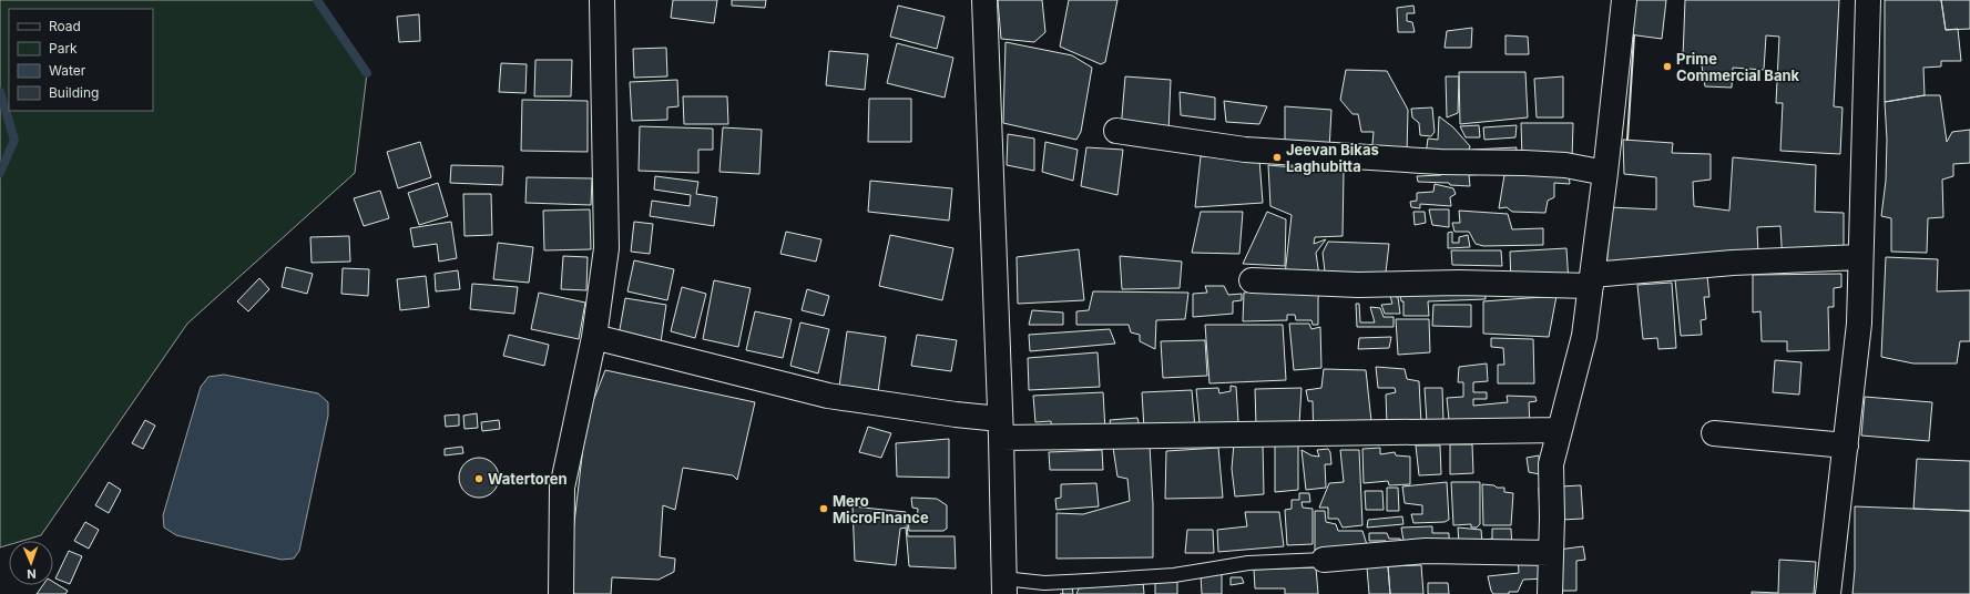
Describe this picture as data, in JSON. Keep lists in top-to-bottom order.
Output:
{
  "places": [
    "Prime Commercial Bank",
    "Jeevan Bikas Laghubitta",
    "Watertoren",
    "Mero MicroFInance"
  ],
  "legend": [
    "Road",
    "Park",
    "Water",
    "Building"
  ],
  "north": "bottom"
}
